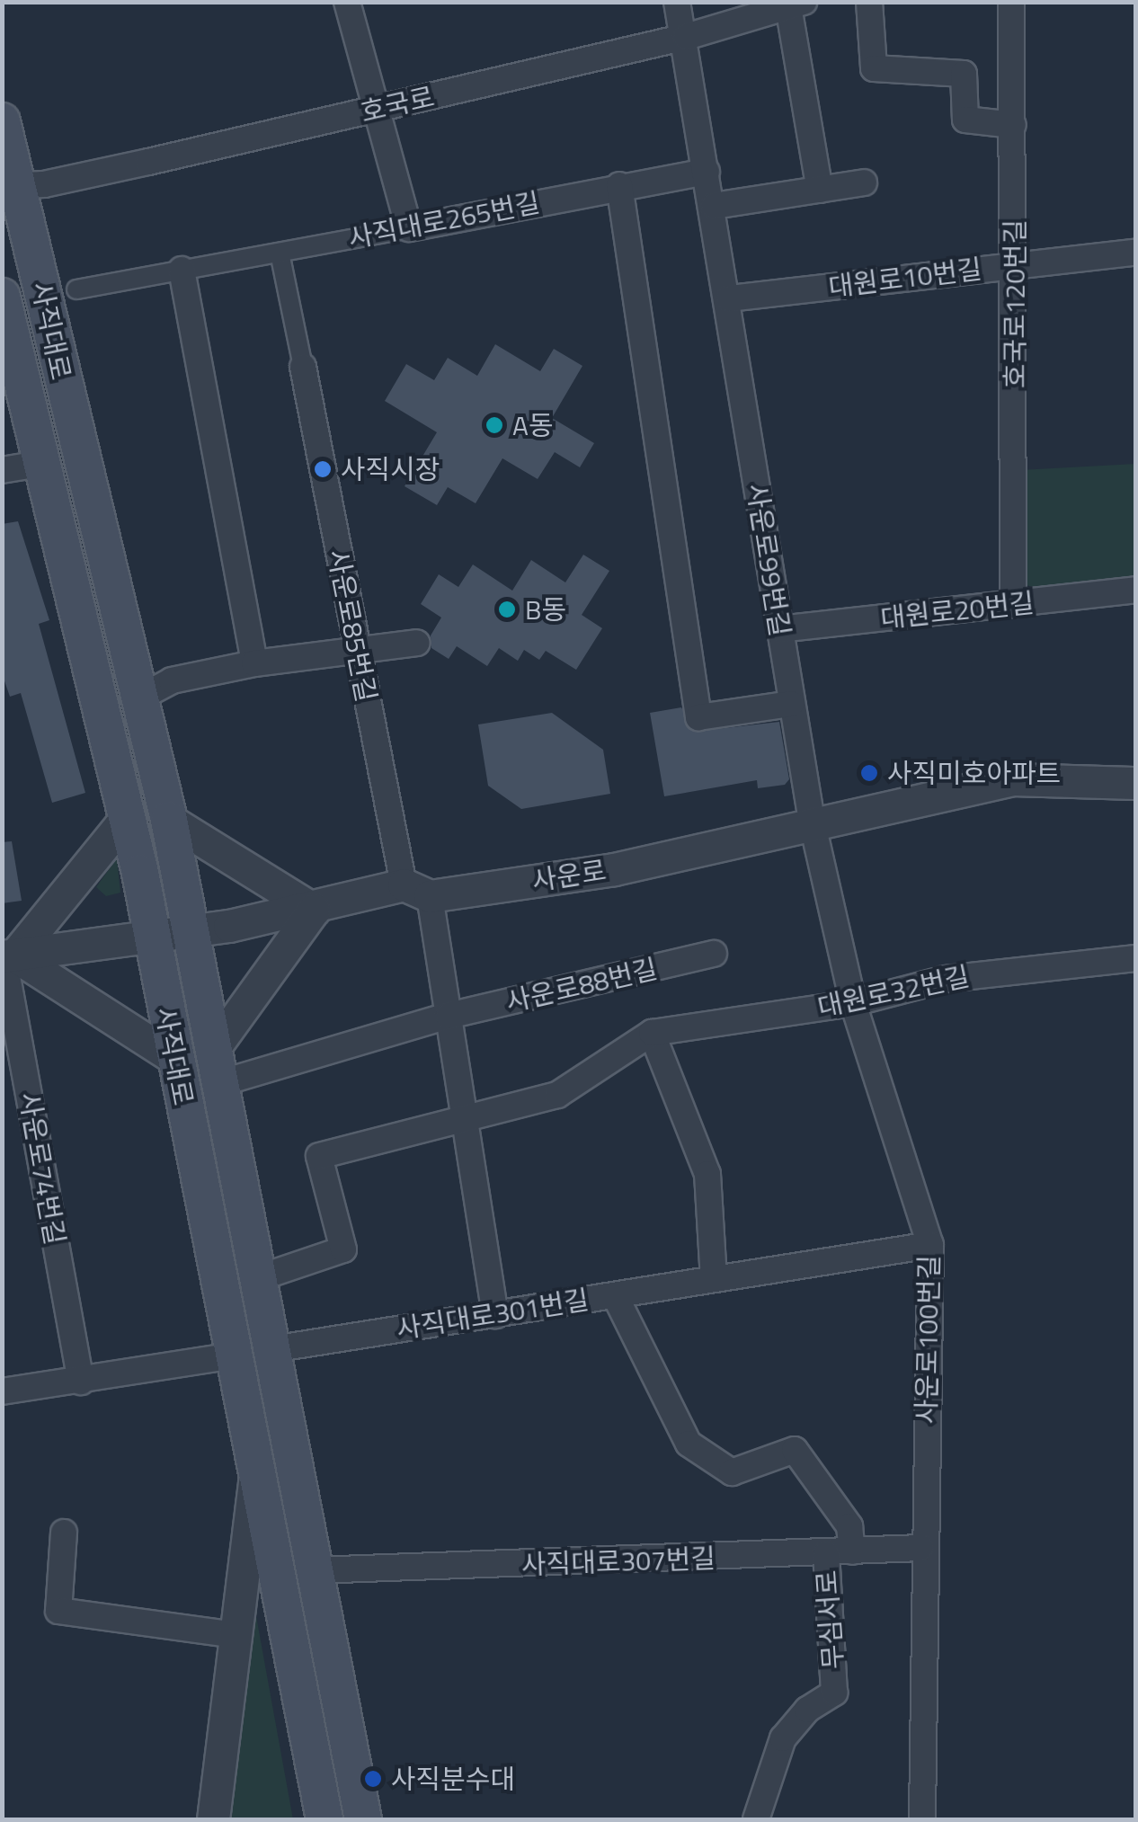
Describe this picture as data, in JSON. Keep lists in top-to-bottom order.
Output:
{
  "streets": {
    "main road": ["사직대로"],
    "street": [
      "호국로",
      "사직대로265번길",
      "대원로10번길",
      "호국로120번길",
      "사운로99번길",
      "대원로20번길",
      "사운로85번길",
      "사운로",
      "사운로88번길",
      "대원로32번길",
      "사운로74번길",
      "사직대로301번길",
      "사운로100번길",
      "사직대로307번길",
      "무심서로"
    ]
  },
  "crossings": [
    ["호국로", "사직대로"],
    ["호국로", "사운로99번길"],
    ["사직대로265번길", "사운로99번길"],
    ["대원로10번길", "호국로120번길"],
    ["대원로10번길", "사운로99번길"],
    ["호국로120번길", "대원로20번길"],
    ["사직대로", "사운로"],
    ["사직대로", "사운로88번길"],
    ["사직대로", "사직대로301번길"],
    ["사직대로", "사직대로307번길"],
    ["사운로99번길", "대원로20번길"],
    ["사운로99번길", "사운로"],
    ["사운로99번길", "사운로100번길"],
    ["사운로85번길", "사운로"],
    ["사운로", "사운로74번길"],
    ["사운로", "사운로100번길"],
    ["대원로32번길", "사운로100번길"],
    ["사직대로301번길", "사운로100번길"],
    ["사운로100번길", "사직대로307번길"],
    ["사직대로307번길", "무심서로"]
  ],
  "places": [
    "A동",
    "사직시장",
    "B동",
    "사직미호아파트",
    "사직분수대"
  ]
}
